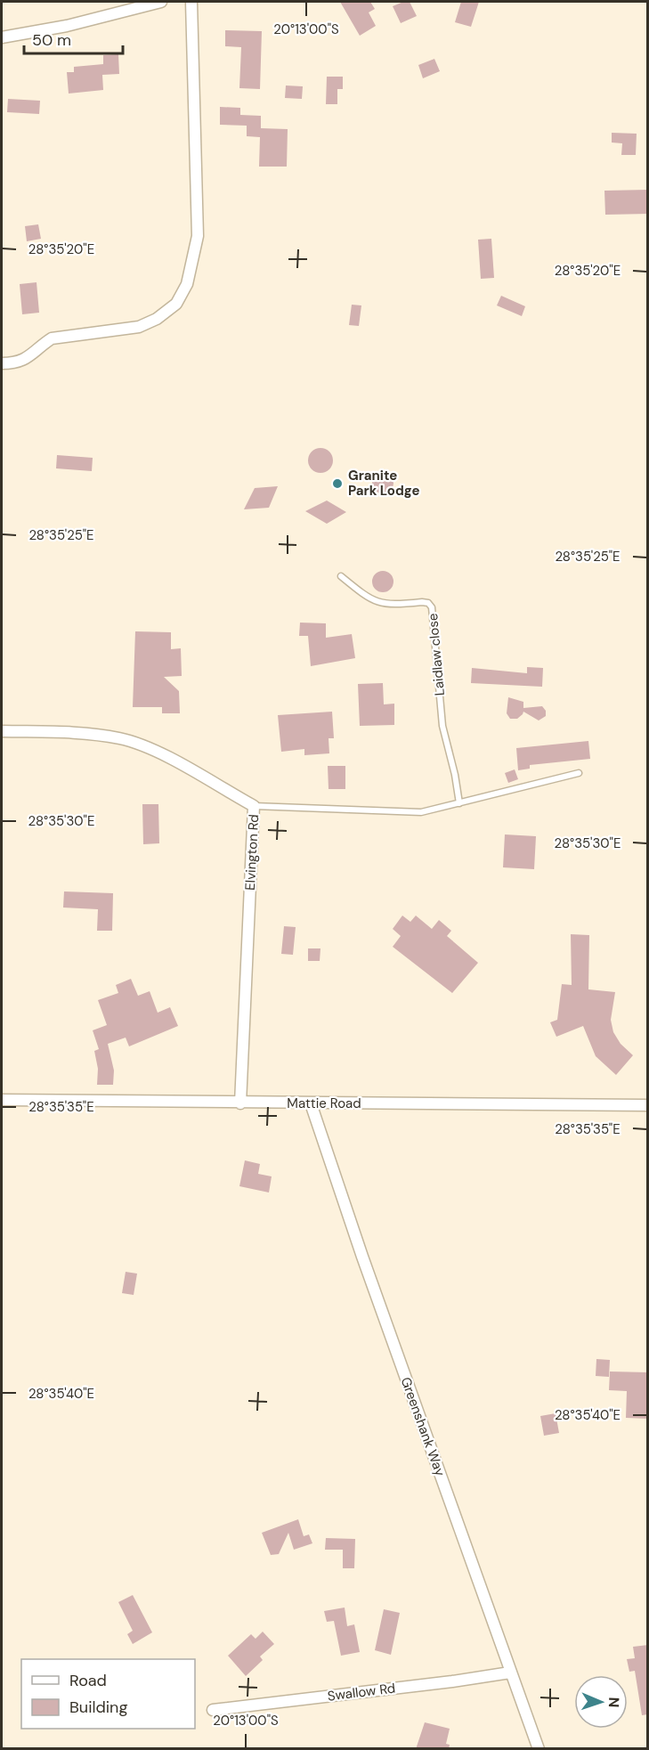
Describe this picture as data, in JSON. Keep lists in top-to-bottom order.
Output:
{
  "streets": {
    "street": [
      "Elvington Rd",
      "Mattie Road",
      "Greenshank Way",
      "Swallow Rd"
    ],
    "lane": ["Laidlaw close"]
  },
  "crossings": [
    ["Elvington Rd", "Mattie Road"],
    ["Mattie Road", "Greenshank Way"],
    ["Greenshank Way", "Swallow Rd"]
  ],
  "places": ["Granite Park Lodge"],
  "legend": ["Road", "Building"],
  "scale_bar": "50 m",
  "north": "right",
  "coordinates": [
    "20°13'00\"S",
    "28°35'20\"E",
    "28°35'25\"E",
    "28°35'30\"E",
    "28°35'35\"E",
    "28°35'40\"E"
  ]
}
